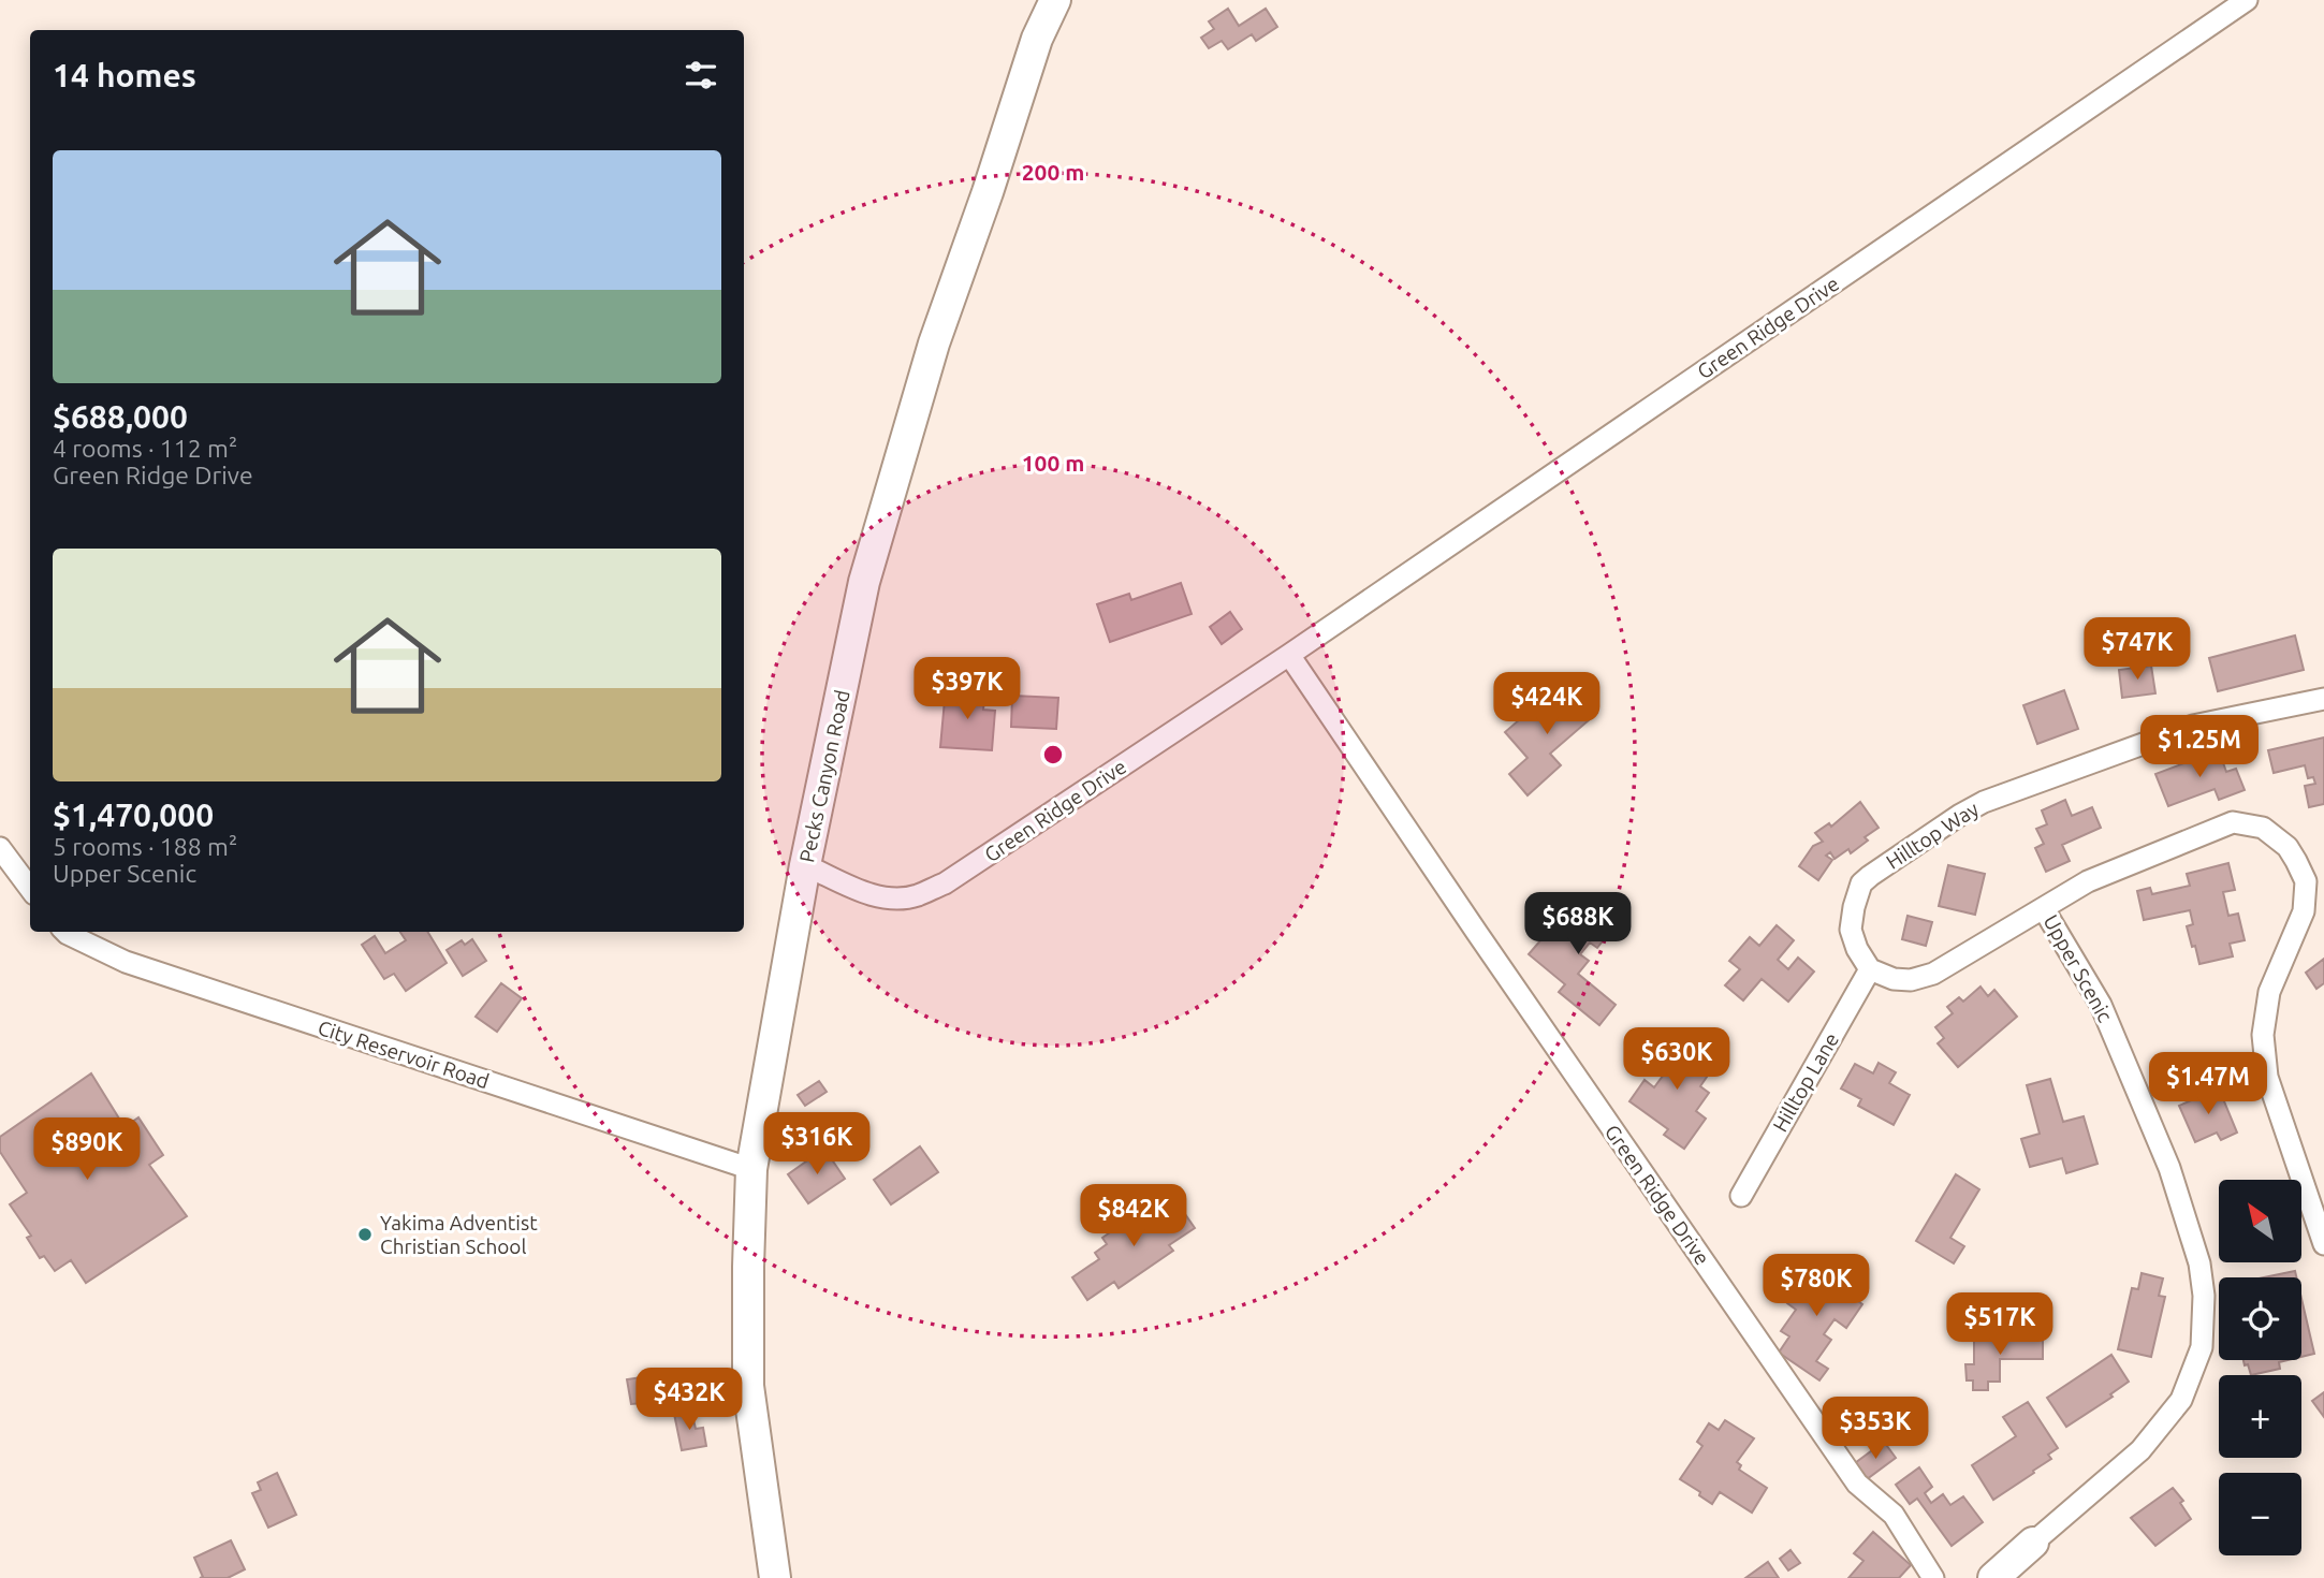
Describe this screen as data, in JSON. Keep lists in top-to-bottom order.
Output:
{
  "streets": {
    "street": [
      "Green Ridge Drive",
      "Pecks Canyon Road",
      "Hilltop Way",
      "Upper Scenic",
      "City Reservoir Road",
      "Hilltop Lane"
    ]
  },
  "crossings": [
    ["Green Ridge Drive", "Pecks Canyon Road"],
    ["Pecks Canyon Road", "City Reservoir Road"],
    ["Hilltop Way", "Hilltop Lane"]
  ],
  "places": ["Yakima Adventist Christian School"],
  "north": "top left",
  "page": {
    "heading": "14 homes",
    "list": [
      {
        "name": "$688,000",
        "note": "4 rooms · 112 m² · Green Ridge Drive"
      },
      {
        "name": "$1,470,000",
        "note": "5 rooms · 188 m² · Upper Scenic"
      }
    ],
    "price": [
      "$747K",
      "$397K",
      "$424K",
      "$1.25M",
      "$688K",
      "$630K",
      "$1.47M",
      "$316K",
      "$890K",
      "$842K",
      "$780K",
      "$517K",
      "$432K",
      "$353K"
    ],
    "map_buttons": ["+", "−"]
  },
  "rings": ["200 m", "100 m"]
}
